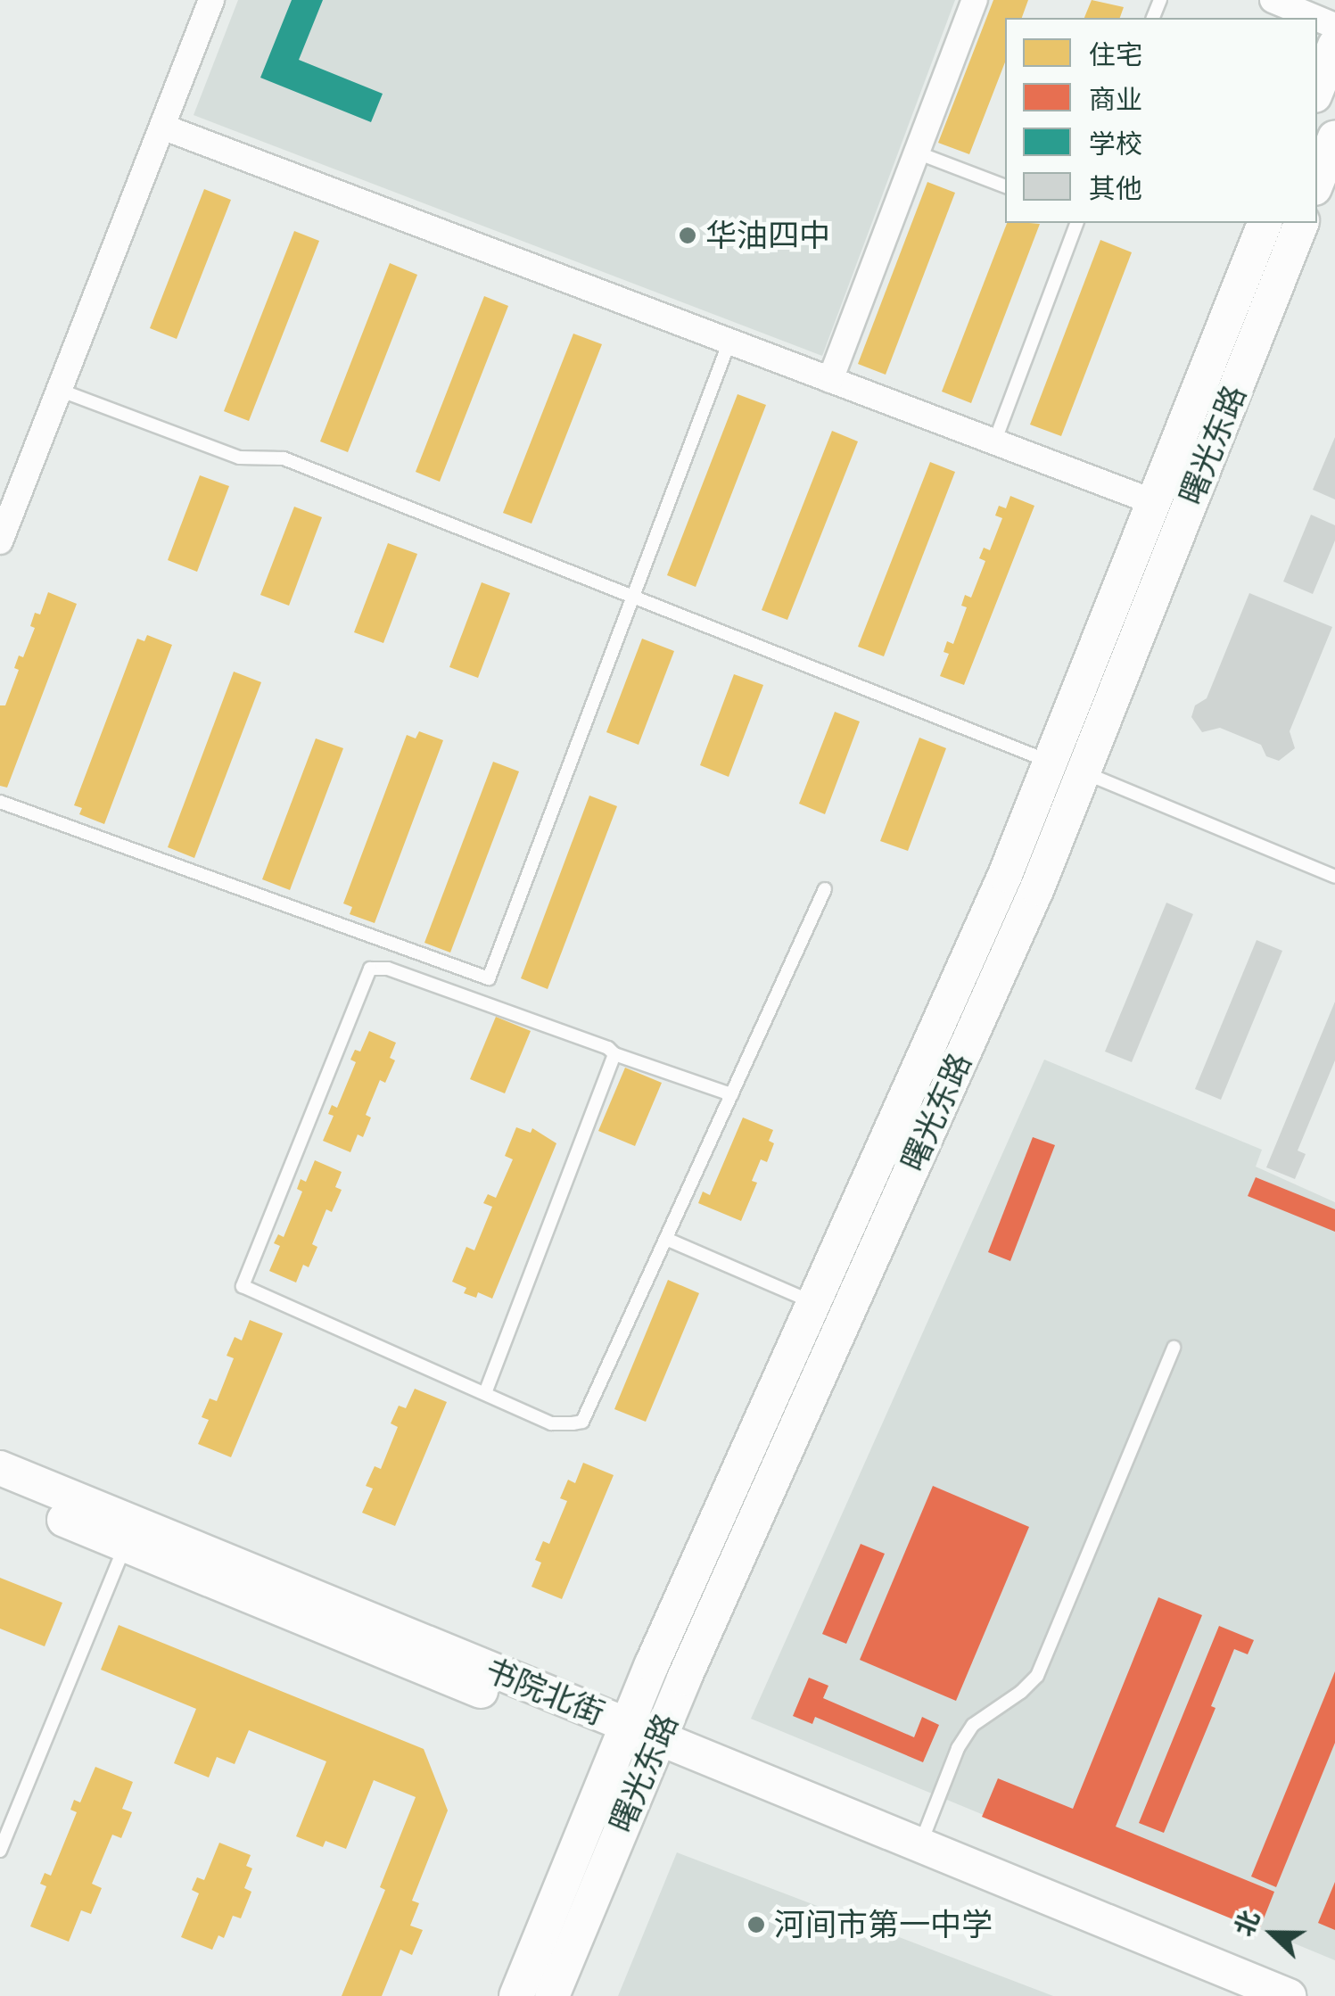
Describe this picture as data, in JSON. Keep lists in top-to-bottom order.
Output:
{
  "streets": {
    "main road": ["曙光东路", "书院北街"]
  },
  "crossings": [
    ["曙光东路", "书院北街"]
  ],
  "places": ["华油四中", "河间市第一中学"],
  "legend": [
    "住宅",
    "商业",
    "学校",
    "其他"
  ],
  "north": "left"
}
